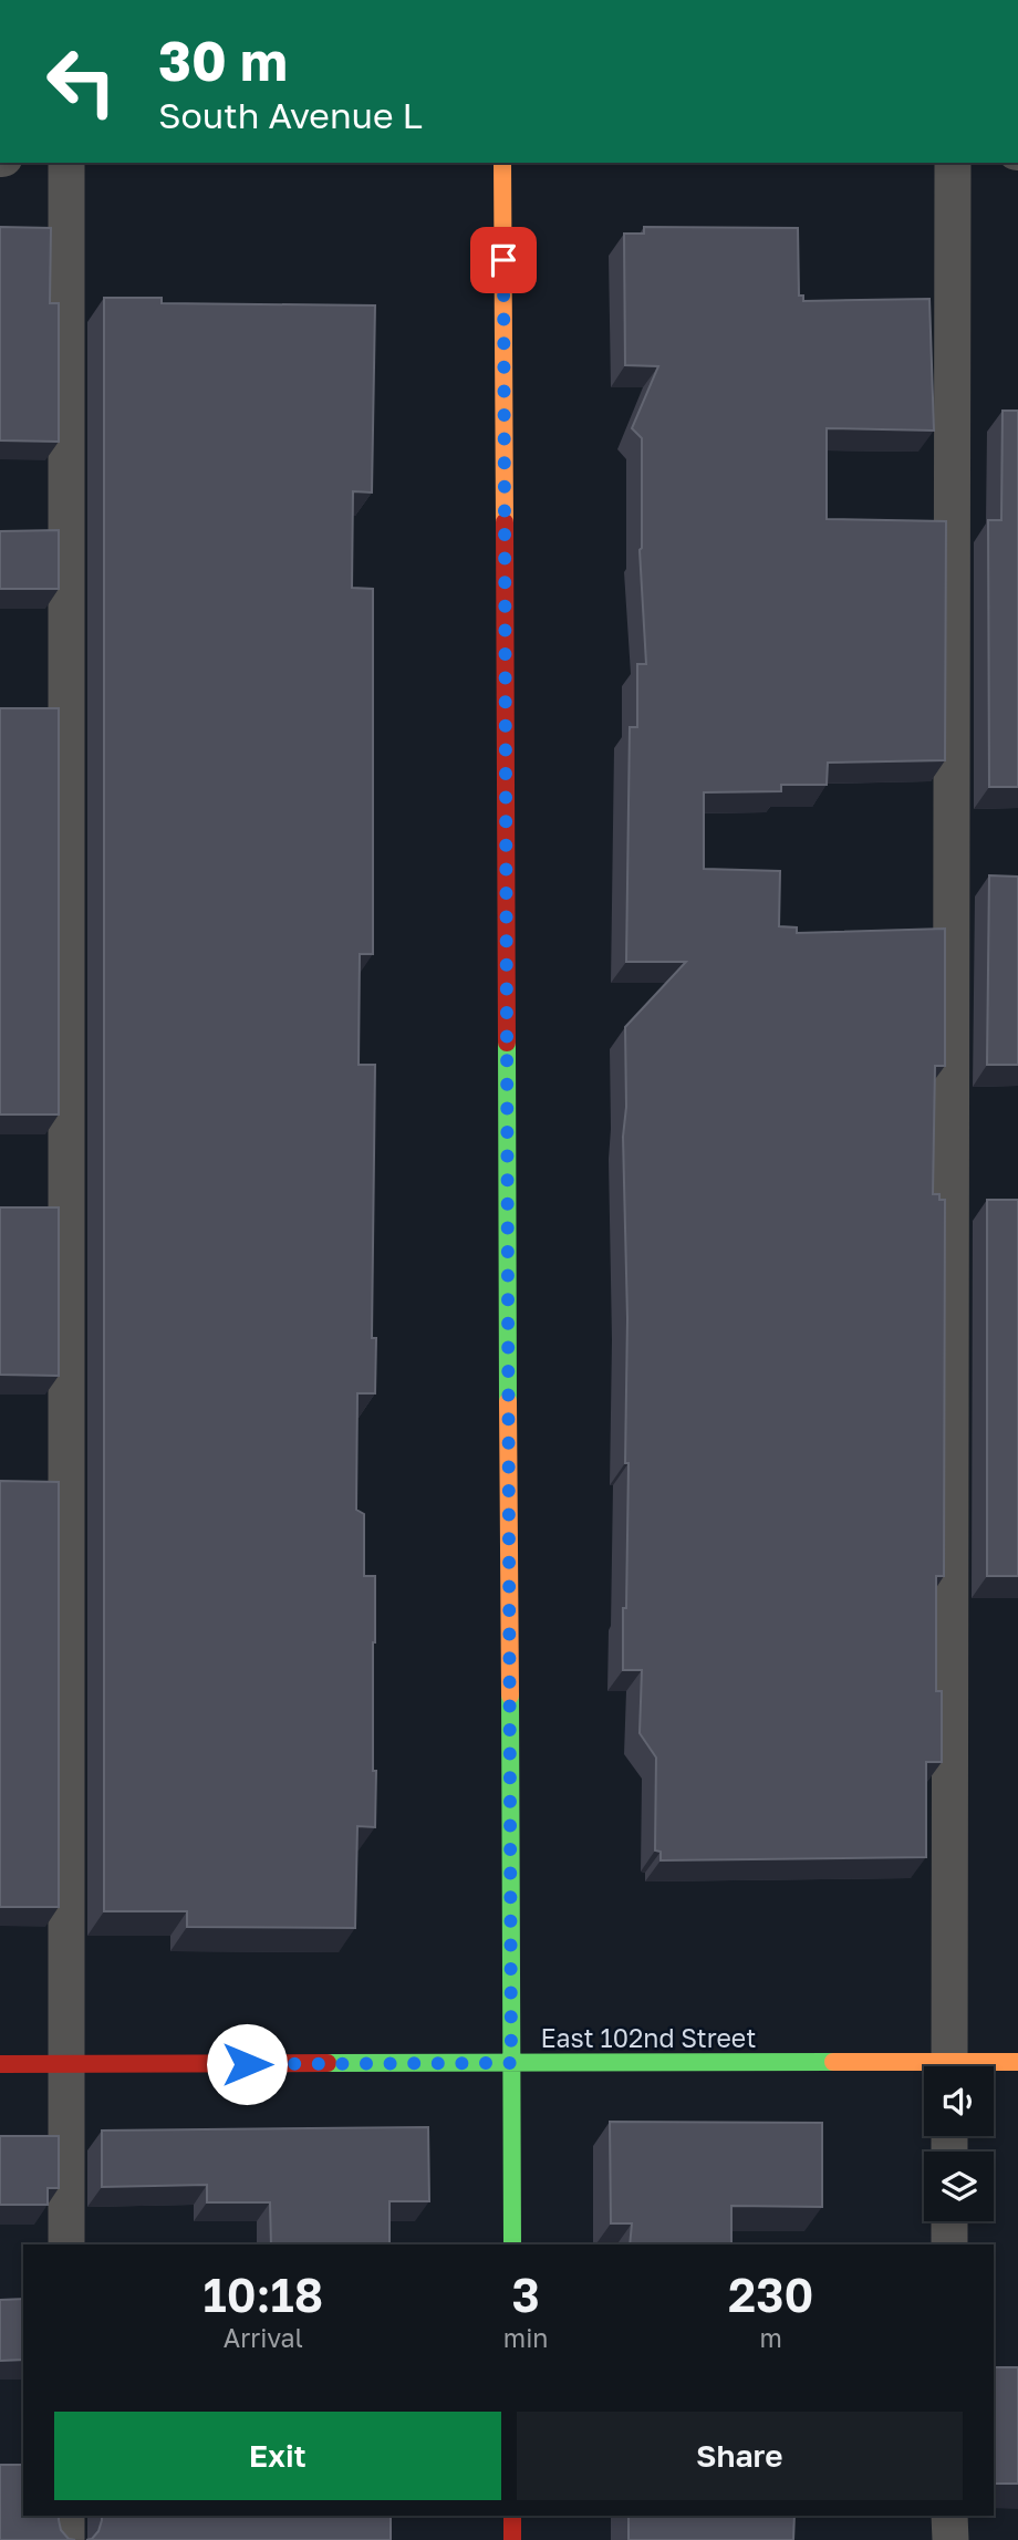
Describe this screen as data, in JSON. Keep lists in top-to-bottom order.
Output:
{
  "streets": {
    "street": ["East 102nd Street"]
  },
  "page": {
    "turn": ["30 m", "South Avenue L"],
    "eta": [
      "10:18",
      "Arrival",
      "3",
      "min",
      "230",
      "m"
    ],
    "buttons": ["Exit", "Share"]
  }
}
